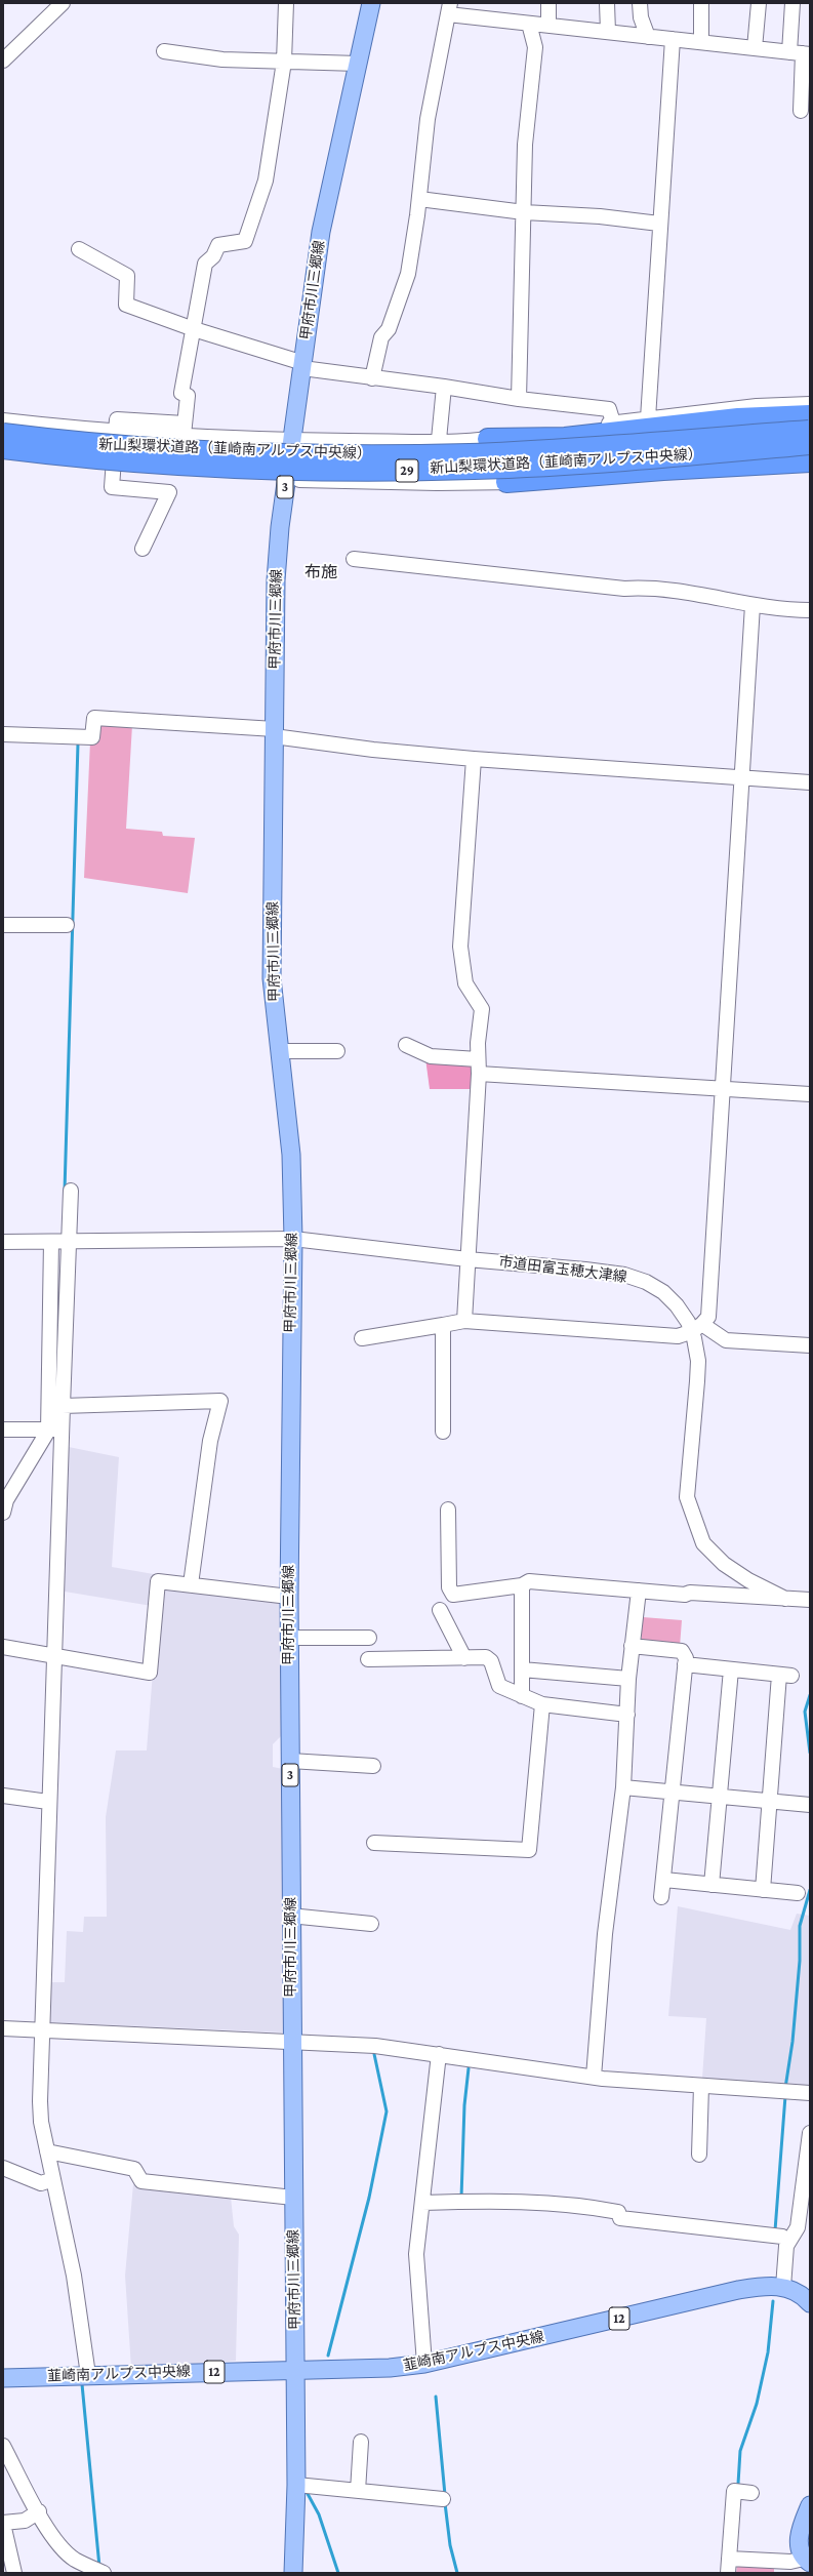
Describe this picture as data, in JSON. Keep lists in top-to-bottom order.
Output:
{
  "streets": {
    "highway": ["新山梨環状道路（韮崎南アルプス中央線）", "29"],
    "main road": [
      "甲府市川三郷線",
      "3",
      "12",
      "韮崎南アルプス中央線"
    ],
    "street": ["市道田富玉穂大津線"]
  },
  "crossings": [
    ["甲府市川三郷線", "市道田富玉穂大津線"],
    ["甲府市川三郷線", "韮崎南アルプス中央線"]
  ],
  "districts": ["布施"]
}
